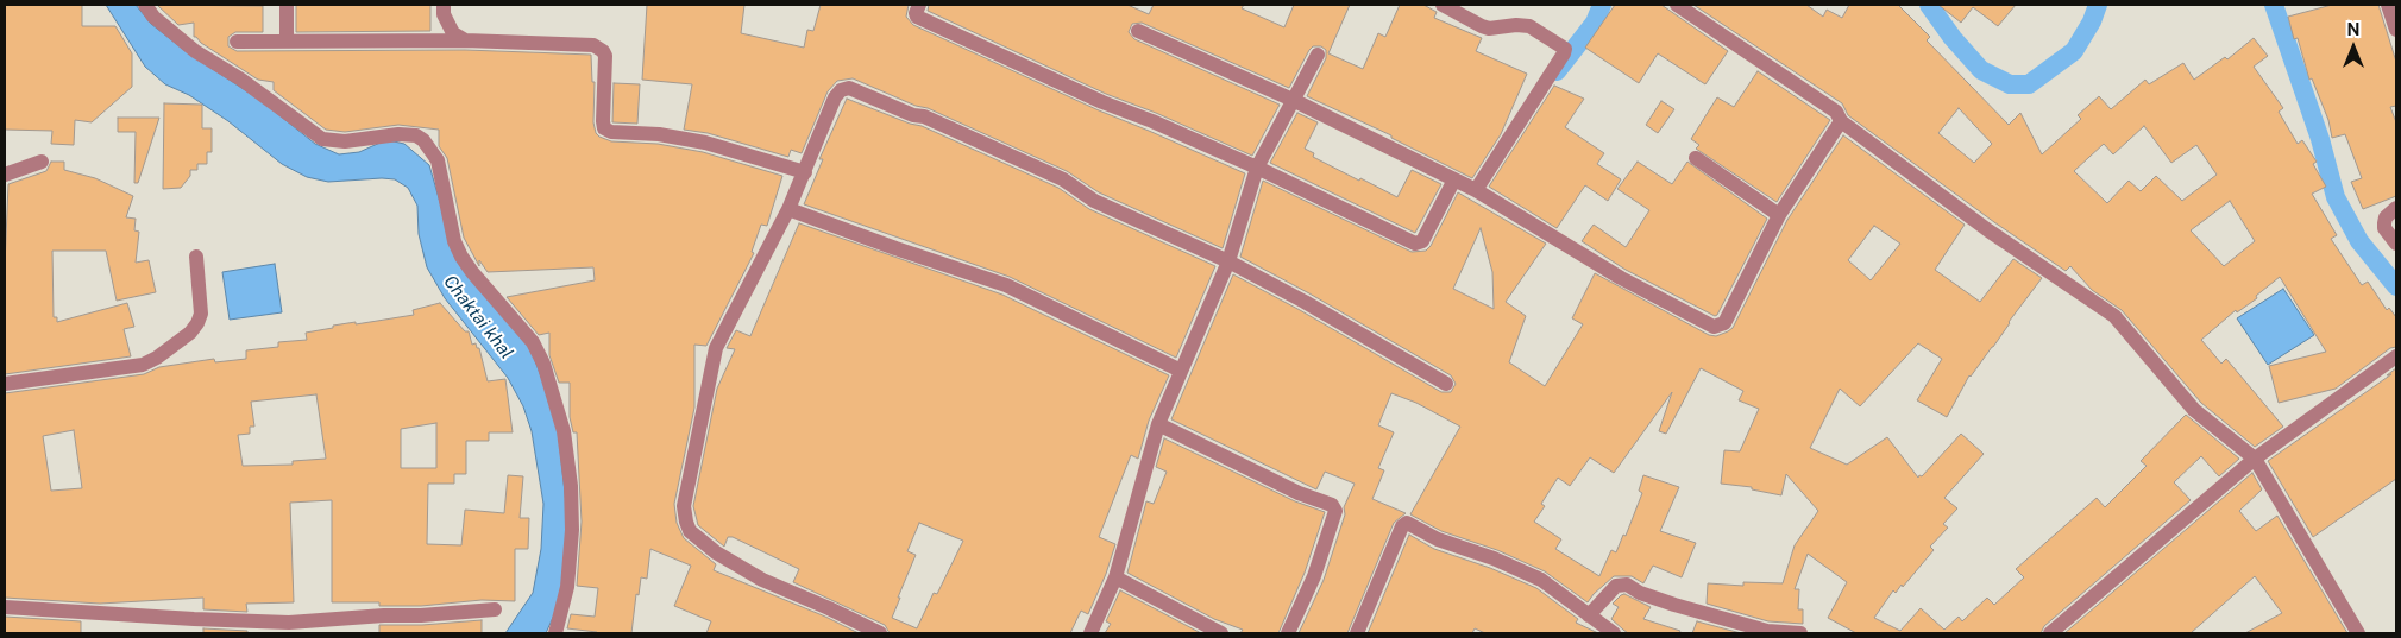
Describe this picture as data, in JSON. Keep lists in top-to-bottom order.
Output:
{
  "water": ["Chaktai khal"],
  "north": "top"
}
